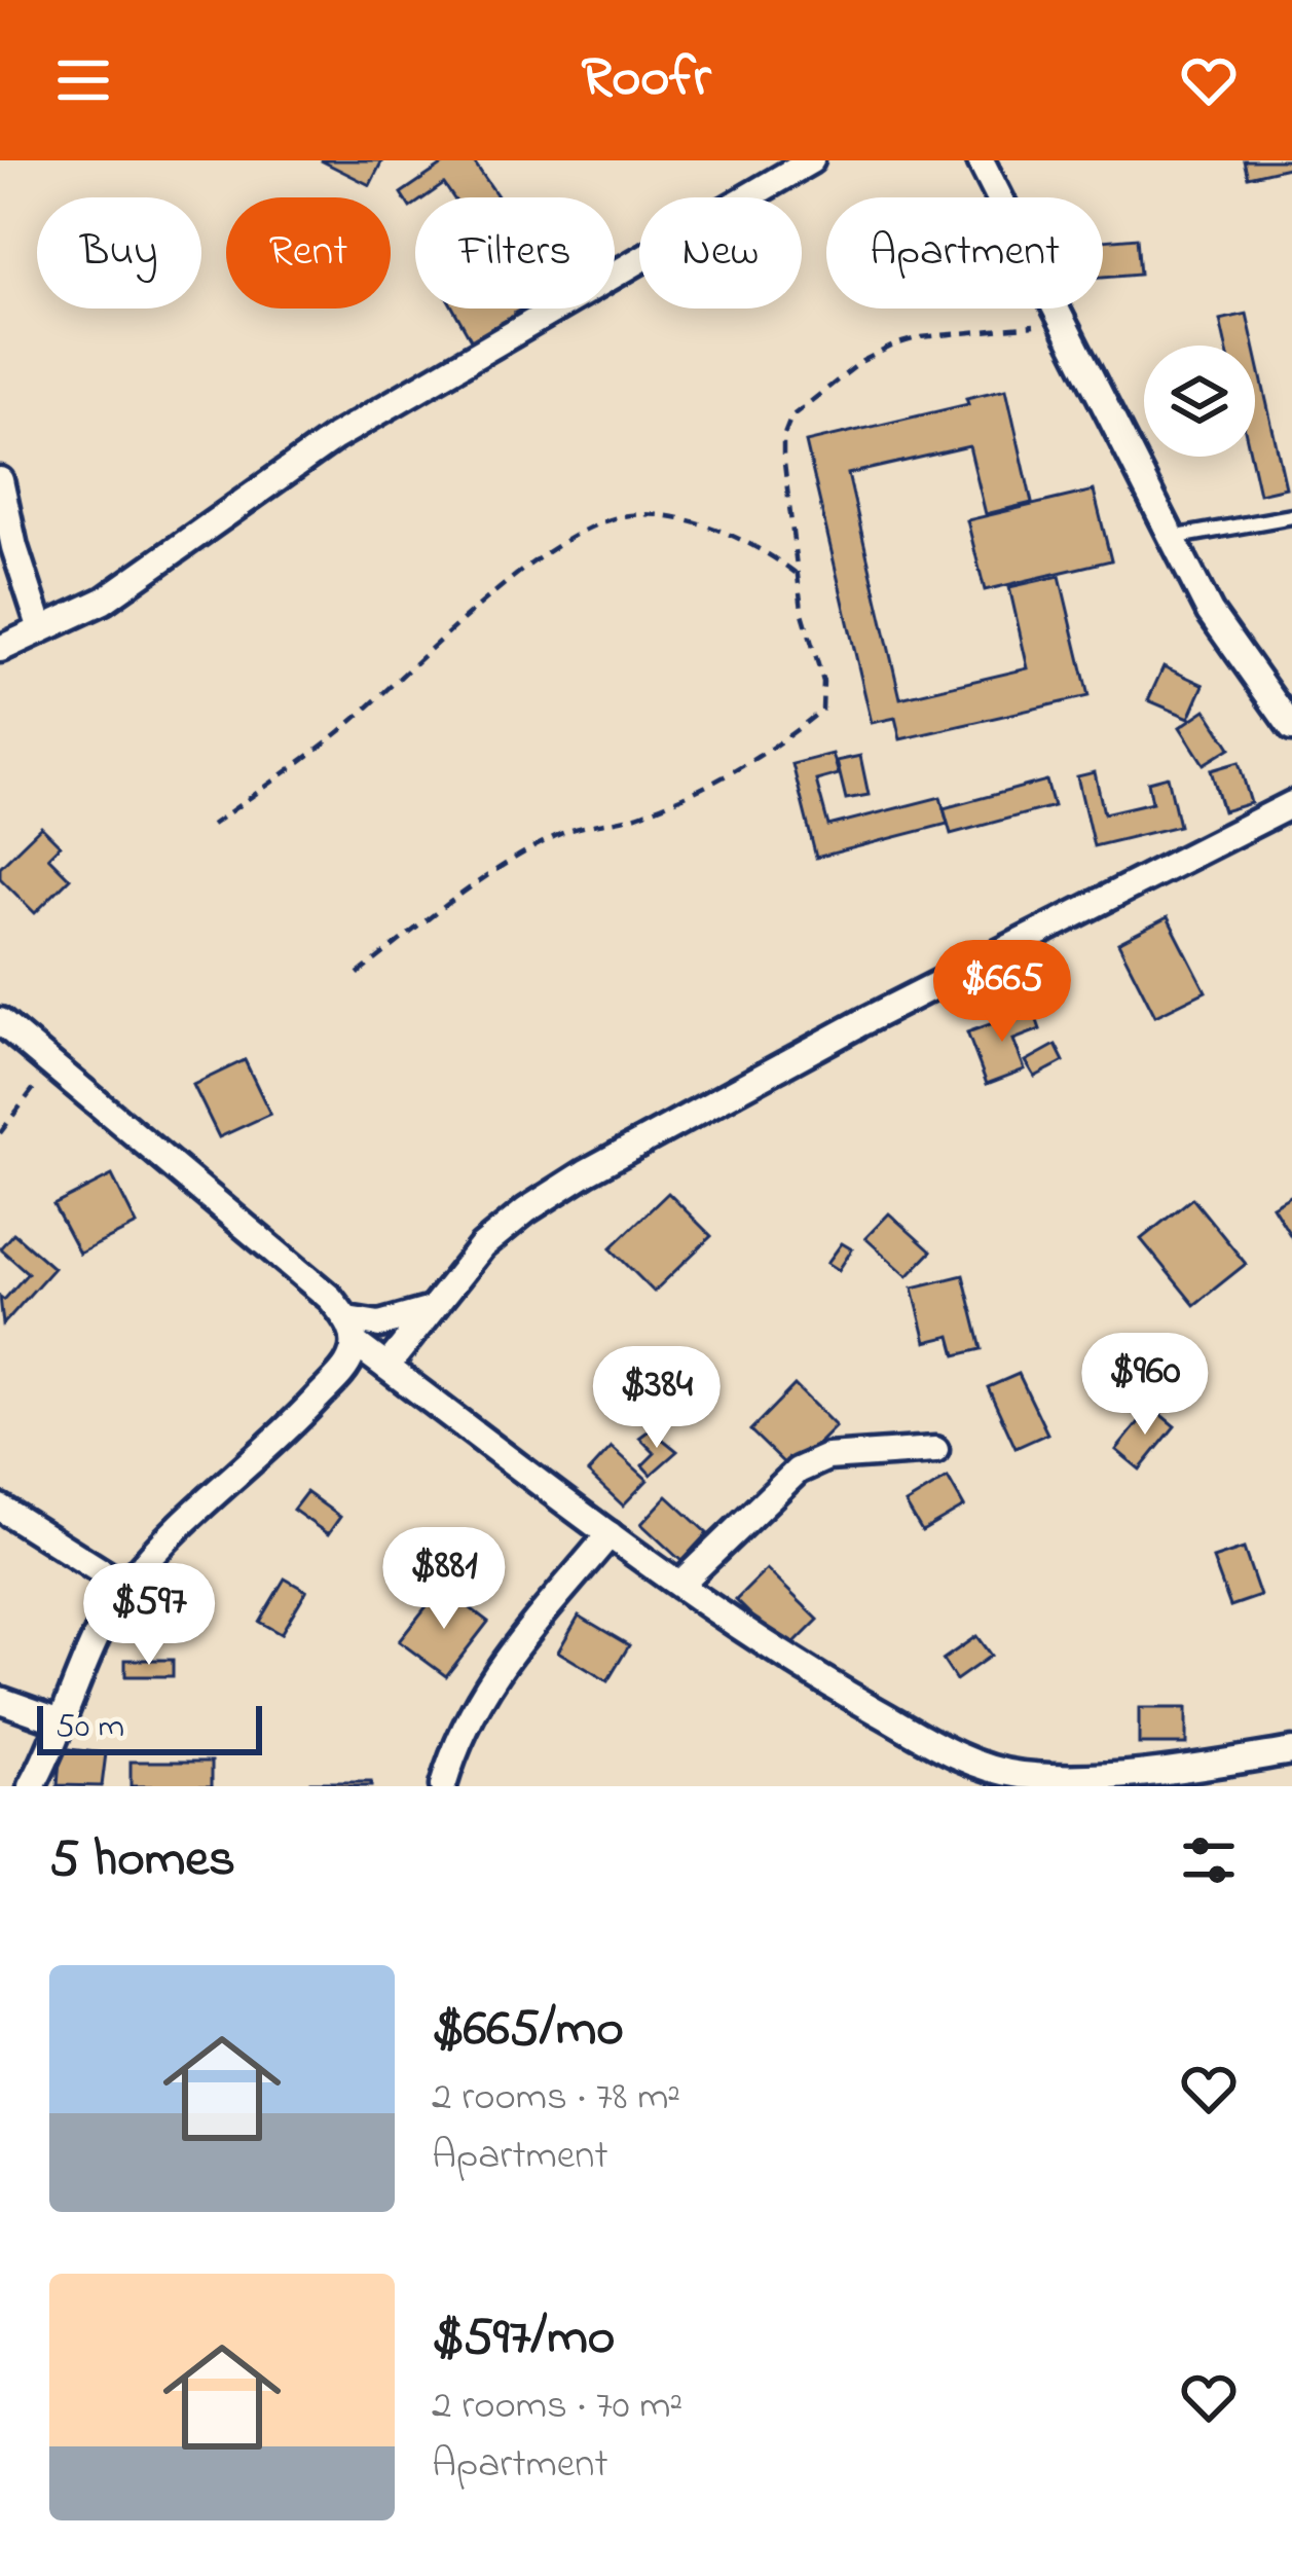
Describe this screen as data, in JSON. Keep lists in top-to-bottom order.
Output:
{
  "scale_bar": "50 m",
  "page": {
    "header": "Roofr",
    "chip": [
      "Buy",
      "Rent",
      "Filters",
      "New",
      "Apartment"
    ],
    "price": [
      "$665",
      "$960",
      "$384",
      "$881",
      "$597"
    ],
    "scale": "50 m",
    "heading": "5 homes",
    "list": [
      {
        "name": "$665/mo",
        "note": "2 rooms · 78 m² · Apartment"
      },
      {
        "name": "$597/mo",
        "note": "2 rooms · 70 m² · Apartment"
      }
    ]
  }
}
